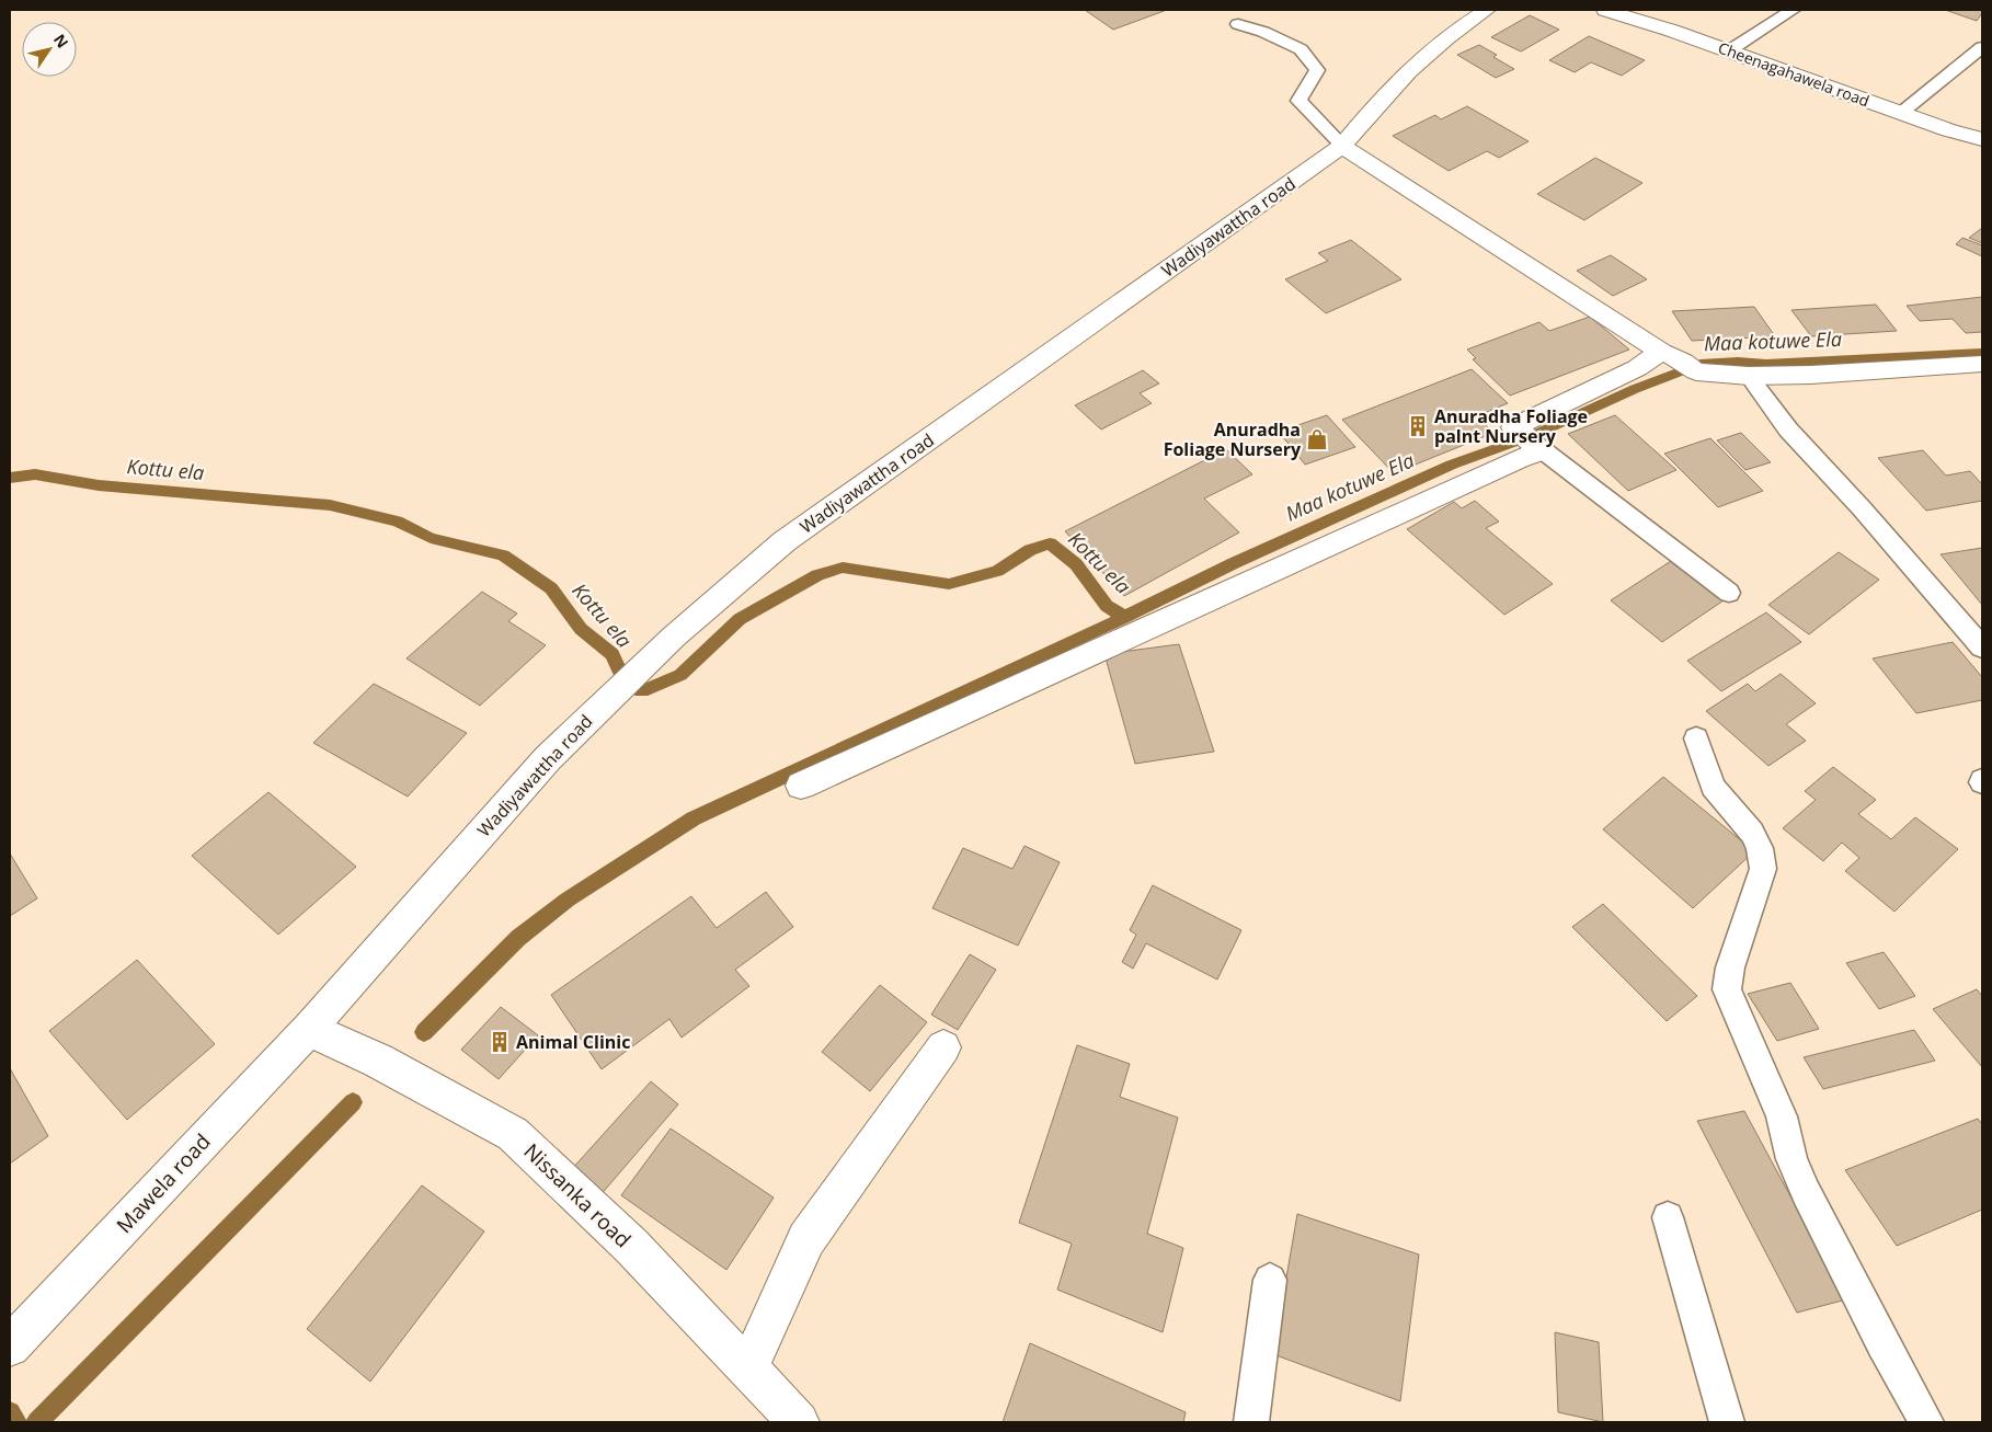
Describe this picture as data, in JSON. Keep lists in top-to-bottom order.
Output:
{
  "streets": {
    "street": [
      "Cheenagahawela road",
      "Wadiyawattha road",
      "Mawela road",
      "Nissanka road"
    ]
  },
  "crossings": [
    ["Wadiyawattha road", "Mawela road"],
    ["Wadiyawattha road", "Nissanka road"],
    ["Mawela road", "Nissanka road"]
  ],
  "water": ["Maa kotuwe Ela", "Kottu ela"],
  "places": {
    "building": ["Anuradha Foliage palnt Nursery", "Animal Clinic"],
    "shop": ["Anuradha Foliage Nursery"]
  },
  "north": "top right"
}
